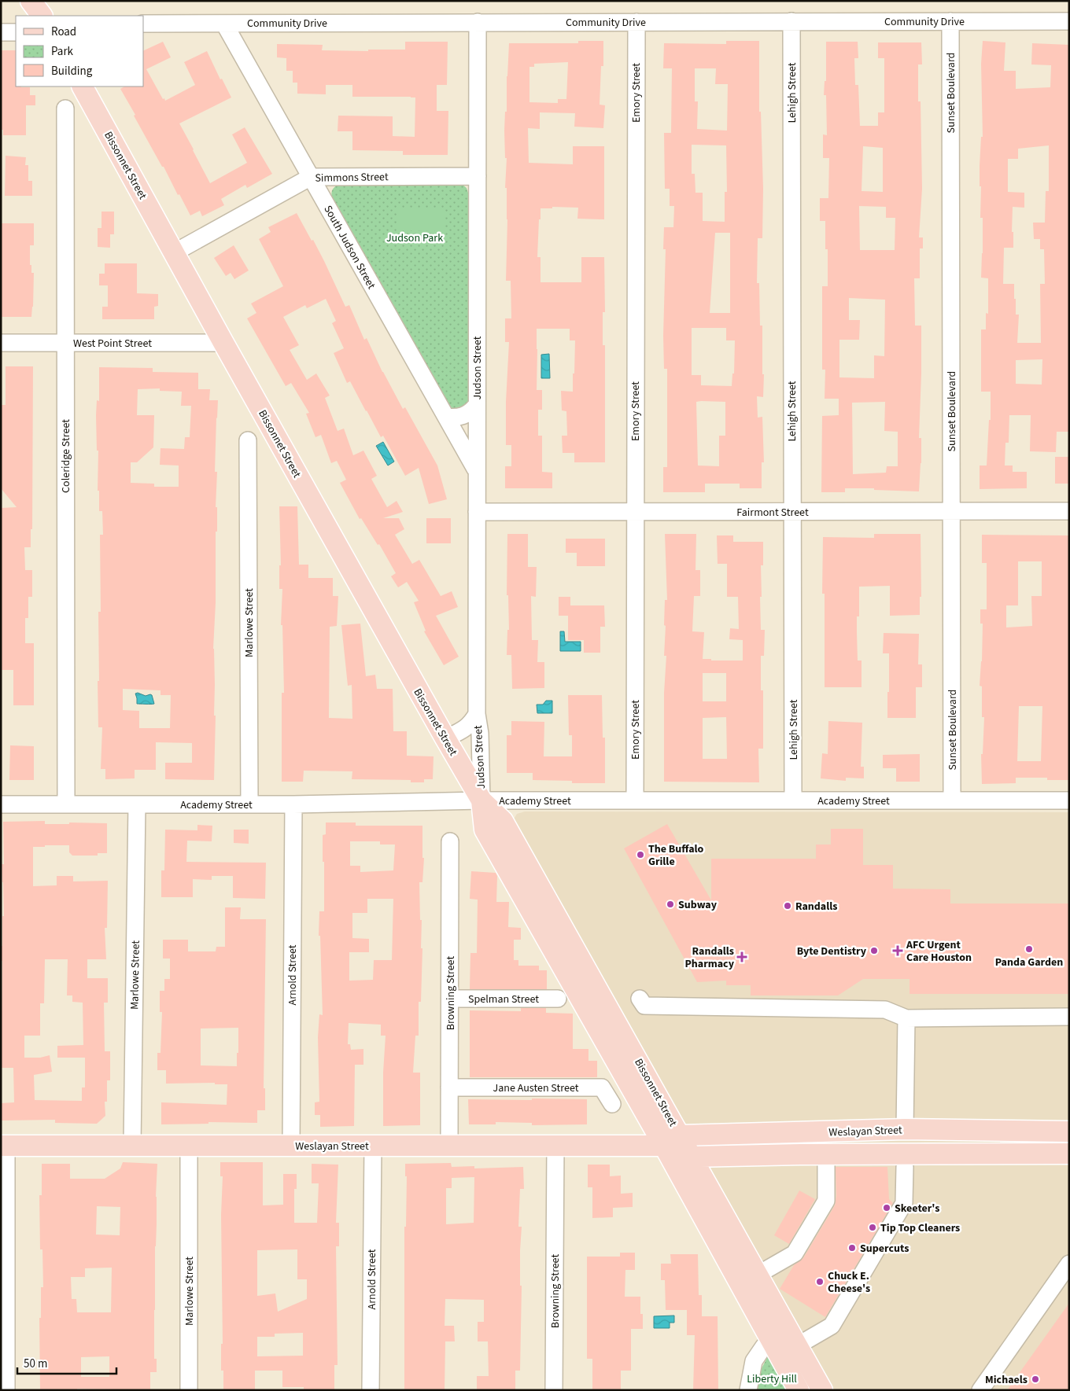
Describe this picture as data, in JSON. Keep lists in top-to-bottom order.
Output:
{
  "streets": {
    "main road": ["Bissonnet Street", "Weslayan Street"],
    "street": [
      "Community Drive",
      "Emory Street",
      "Lehigh Street",
      "Sunset Boulevard",
      "Simmons Street",
      "South Judson Street",
      "West Point Street",
      "Judson Street",
      "Coleridge Street",
      "Fairmont Street",
      "Marlowe Street",
      "Academy Street",
      "Arnold Street",
      "Browning Street",
      "Spelman Street",
      "Jane Austen Street"
    ]
  },
  "crossings": [
    ["Community Drive", "Emory Street"],
    ["Community Drive", "Lehigh Street"],
    ["Community Drive", "Sunset Boulevard"],
    ["Community Drive", "South Judson Street"],
    ["Community Drive", "Judson Street"],
    ["Emory Street", "Fairmont Street"],
    ["Emory Street", "Academy Street"],
    ["Lehigh Street", "Fairmont Street"],
    ["Lehigh Street", "Academy Street"],
    ["Sunset Boulevard", "Fairmont Street"],
    ["Sunset Boulevard", "Academy Street"],
    ["Bissonnet Street", "Simmons Street"],
    ["Bissonnet Street", "West Point Street"],
    ["Bissonnet Street", "Judson Street"],
    ["Bissonnet Street", "Academy Street"],
    ["Bissonnet Street", "Weslayan Street"],
    ["Simmons Street", "South Judson Street"],
    ["Simmons Street", "Judson Street"],
    ["South Judson Street", "Judson Street"],
    ["West Point Street", "Coleridge Street"],
    ["Judson Street", "Fairmont Street"],
    ["Judson Street", "Academy Street"],
    ["Coleridge Street", "Academy Street"],
    ["Marlowe Street", "Academy Street"],
    ["Marlowe Street", "Weslayan Street"],
    ["Academy Street", "Arnold Street"],
    ["Arnold Street", "Weslayan Street"],
    ["Browning Street", "Spelman Street"],
    ["Browning Street", "Jane Austen Street"],
    ["Browning Street", "Weslayan Street"]
  ],
  "parks": ["Judson Park", "Liberty Hill"],
  "places": {
    "other": [
      "The Buffalo Grille",
      "Subway",
      "Randalls",
      "Panda Garden",
      "Byte Dentistry",
      "Skeeter's",
      "Tip Top Cleaners",
      "Supercuts",
      "Chuck E. Cheese's",
      "Michaels"
    ],
    "health": ["AFC Urgent Care Houston", "Randalls Pharmacy"]
  },
  "legend": ["Road", "Park", "Building"],
  "scale_bar": "50 m"
}
